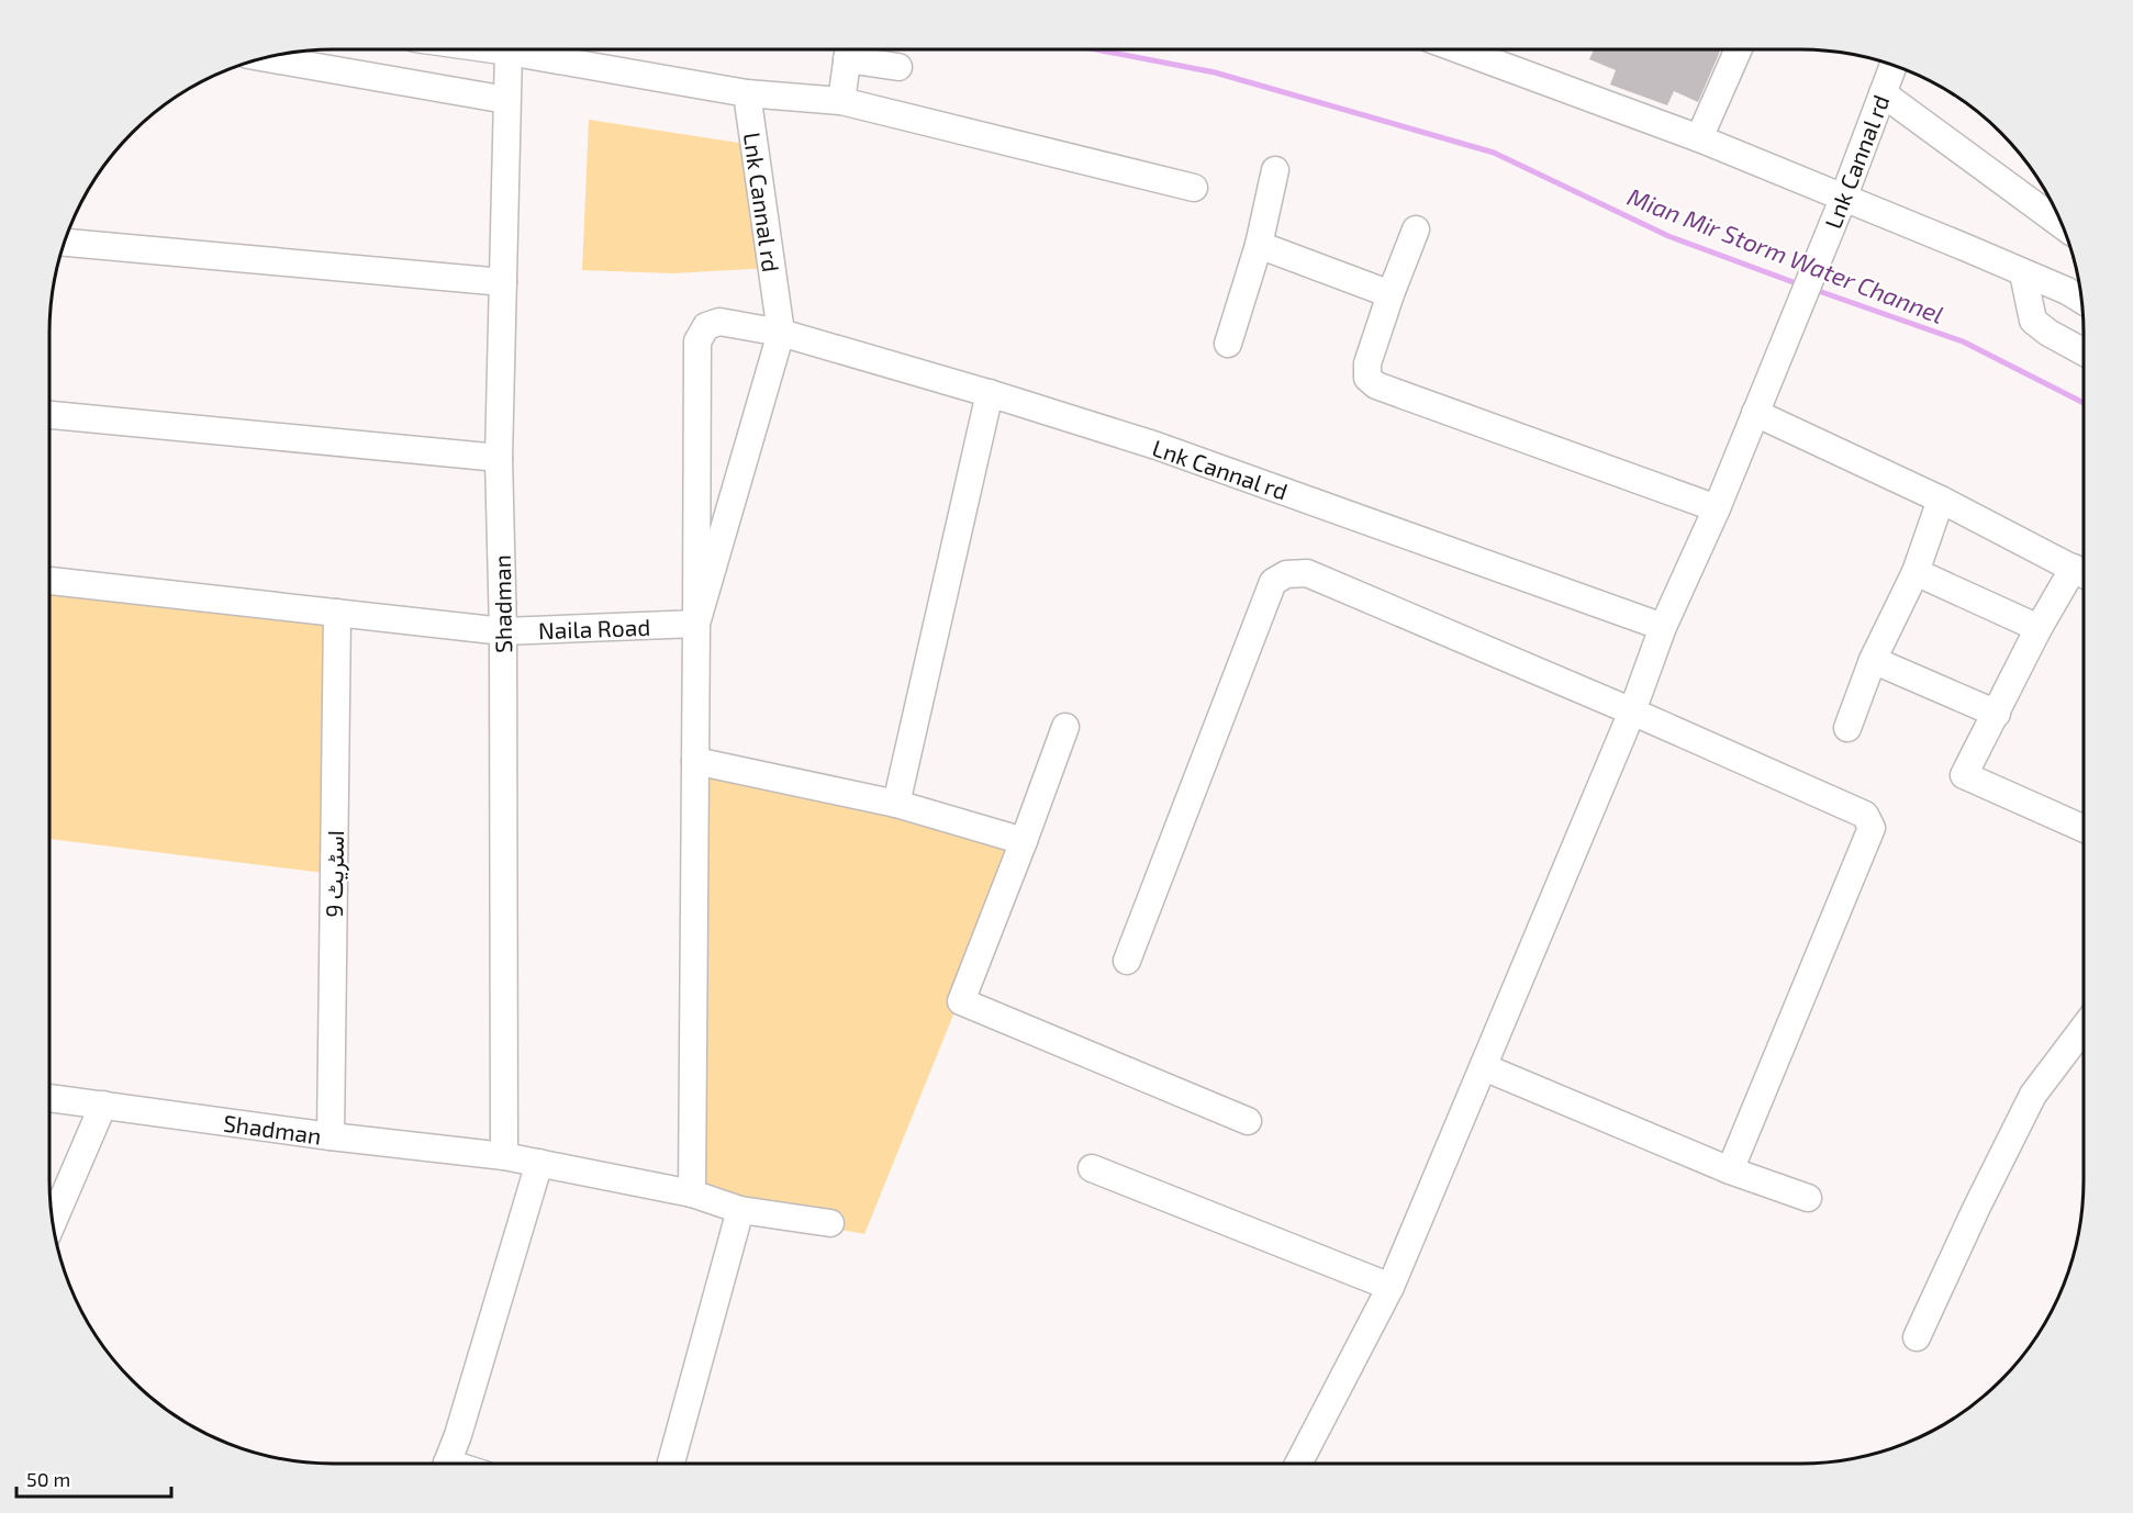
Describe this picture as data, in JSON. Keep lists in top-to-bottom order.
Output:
{
  "streets": {
    "street": [
      "Lnk Cannal rd",
      "Shadman",
      "Naila Road",
      "اسٹریٹ 9"
    ]
  },
  "crossings": [
    ["Shadman", "Naila Road"],
    ["Shadman", "اسٹریٹ 9"],
    ["Naila Road", "اسٹریٹ 9"]
  ],
  "water": ["Mian Mir Storm Water Channel"],
  "scale_bar": "50 m"
}
